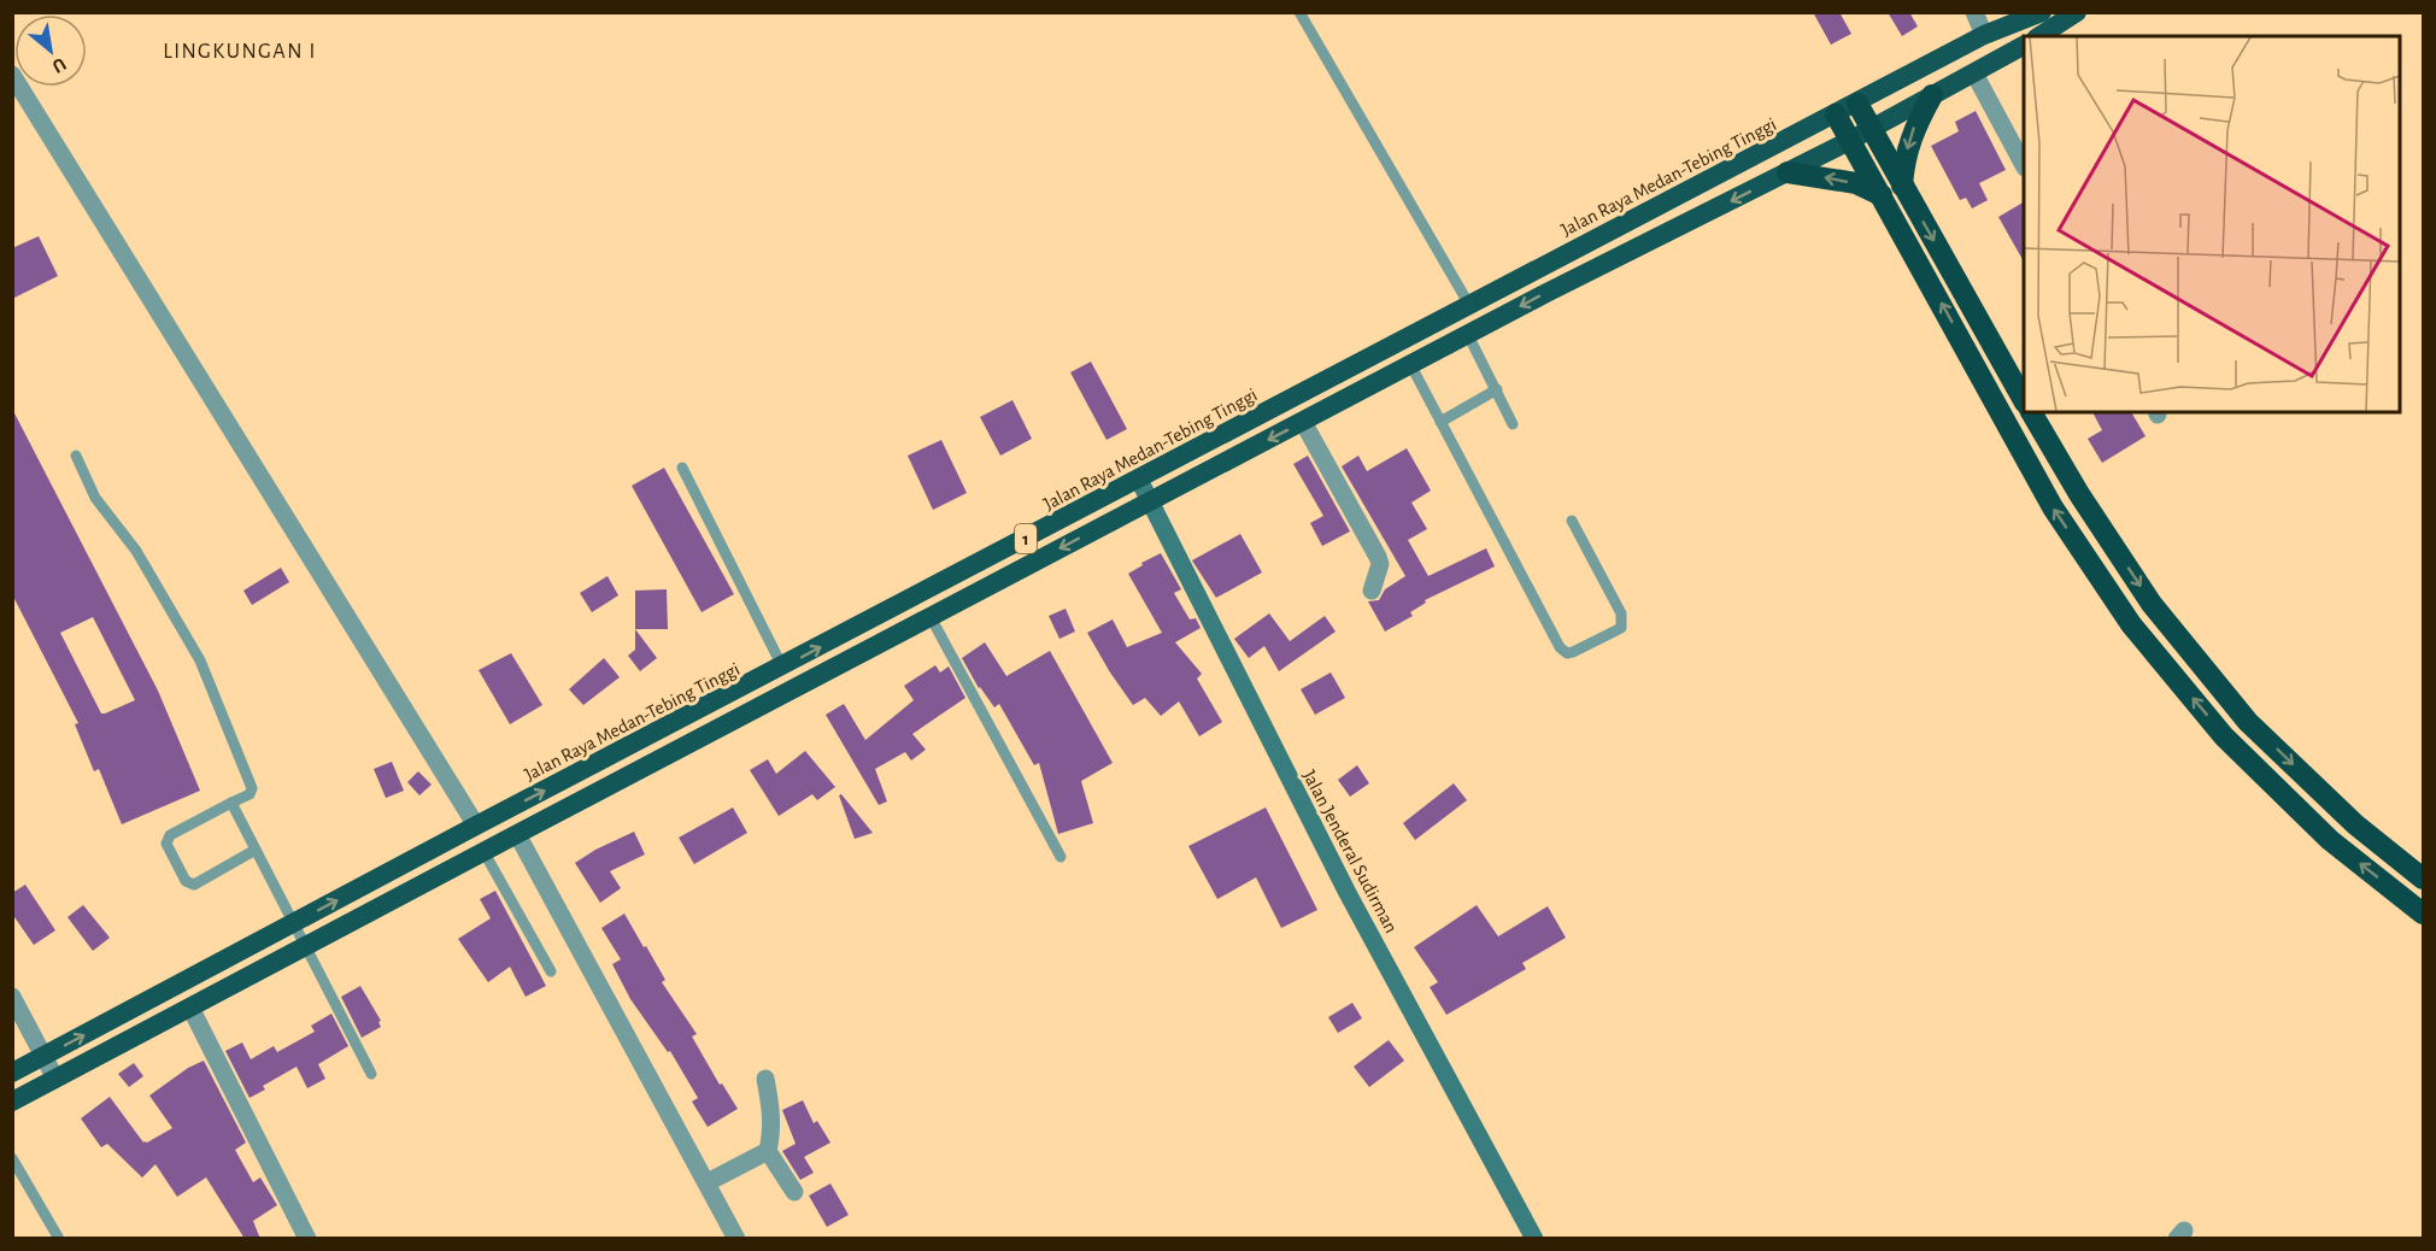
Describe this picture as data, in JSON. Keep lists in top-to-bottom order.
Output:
{
  "streets": {
    "highway": ["Jalan Raya Medan-Tebing Tinggi", "1"],
    "main road": ["Jalan Jenderal Sudirman"]
  },
  "crossings": [
    ["Jalan Raya Medan-Tebing Tinggi", "Jalan Jenderal Sudirman"],
    ["1", "Jalan Jenderal Sudirman"]
  ],
  "districts": ["LINGKUNGAN I"],
  "north": "bottom right"
}
